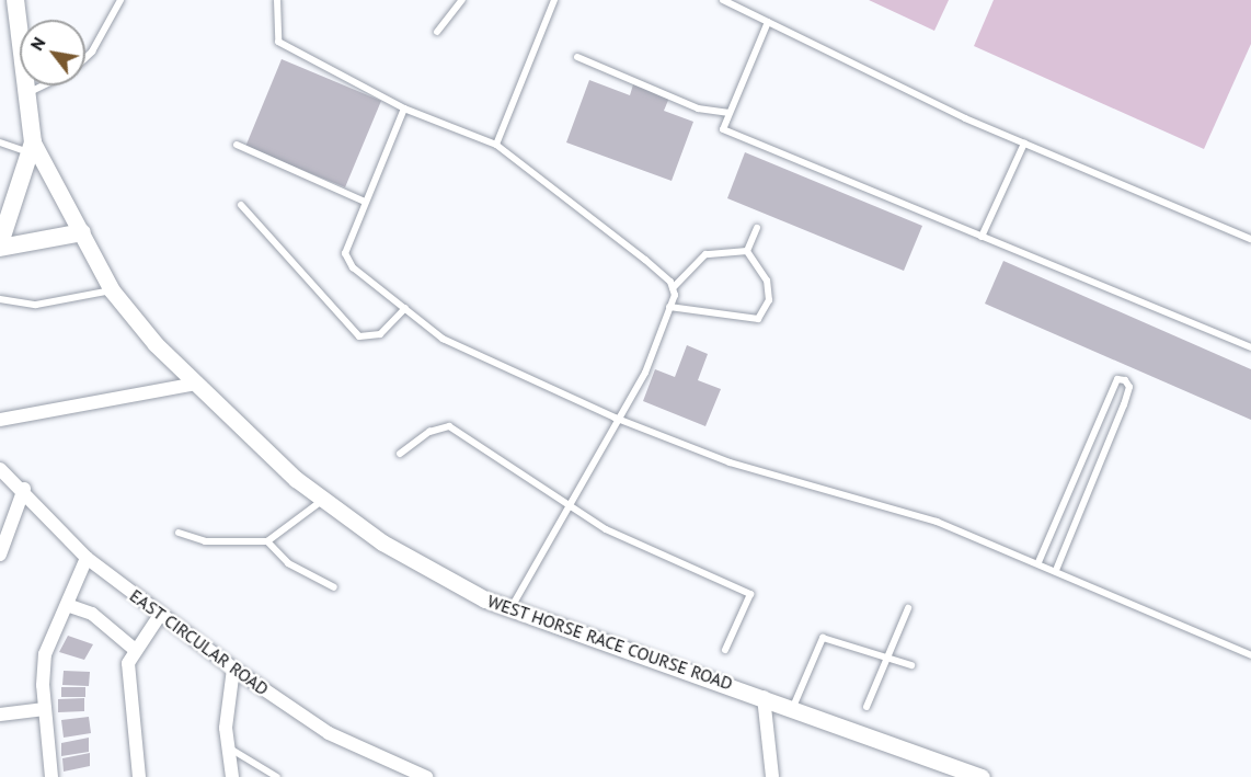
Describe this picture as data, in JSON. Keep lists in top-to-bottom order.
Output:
{
  "streets": {
    "street": ["EAST CIRCULAR ROAD", "WEST HORSE RACE COURSE ROAD"]
  },
  "north": "top left"
}
